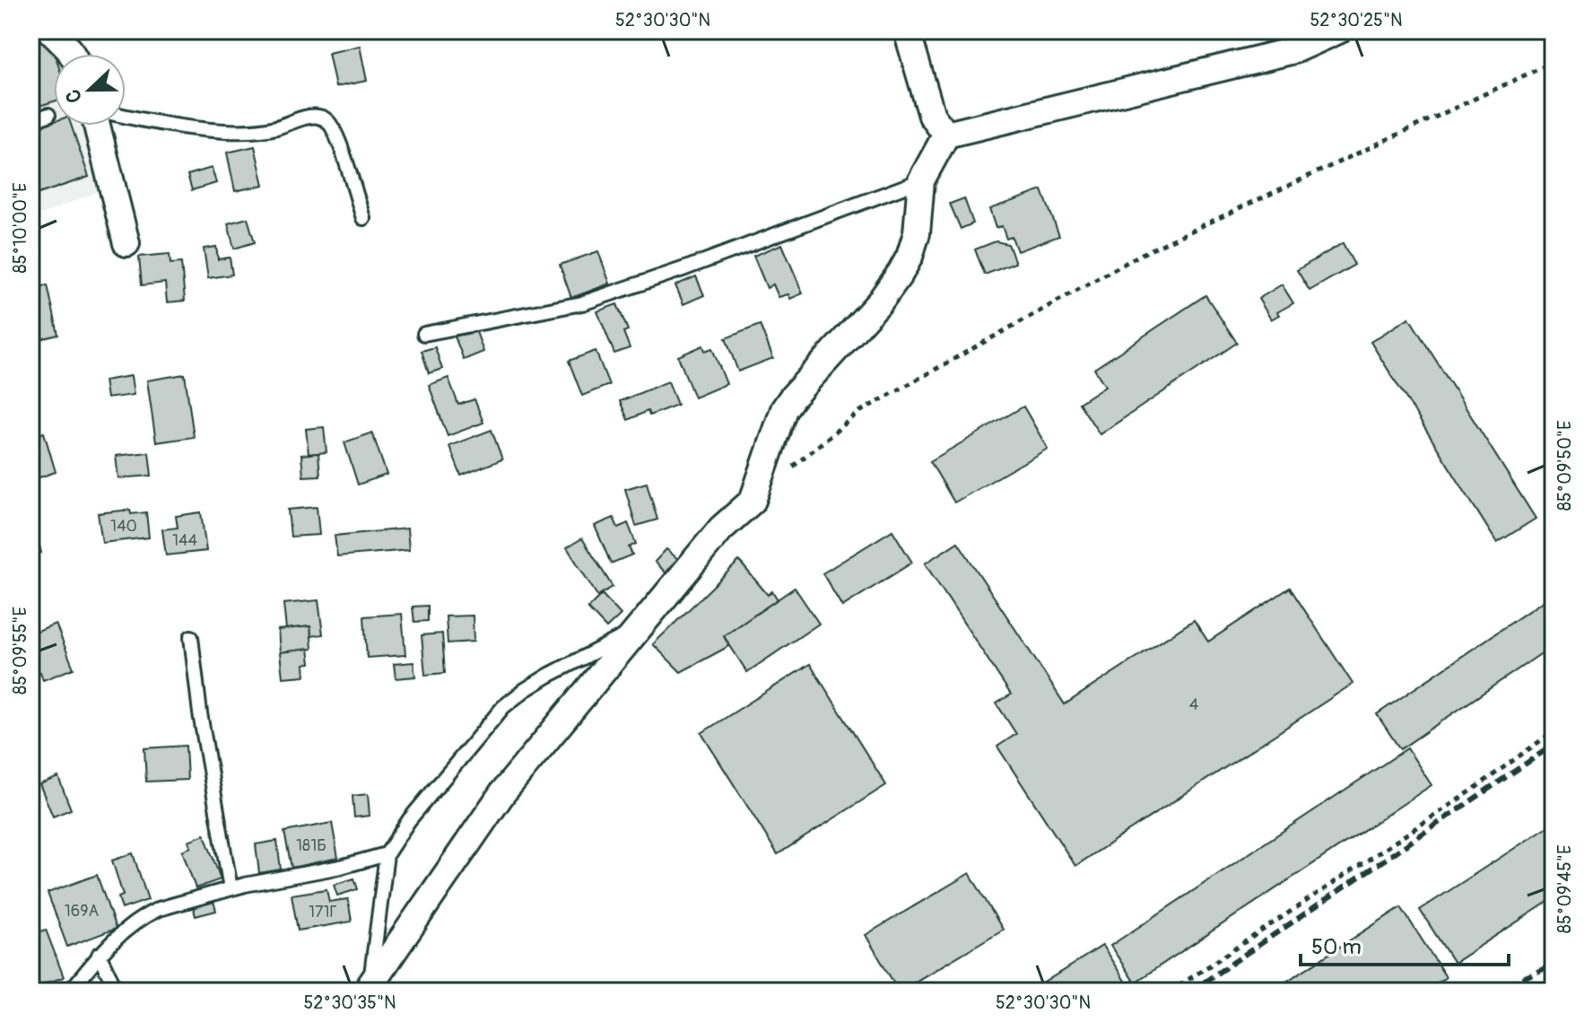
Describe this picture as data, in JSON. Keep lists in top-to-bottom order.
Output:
{
  "house_numbers": [
    "140",
    "144",
    "4",
    "181Б",
    "169А",
    "171Г"
  ],
  "scale_bar": "50 m",
  "north": "left",
  "coordinates": [
    "52°30'30\"N",
    "52°30'25\"N",
    "85°10'00\"E",
    "85°09'50\"E",
    "85°09'55\"E",
    "85°09'45\"E",
    "52°30'35\"N"
  ]
}
